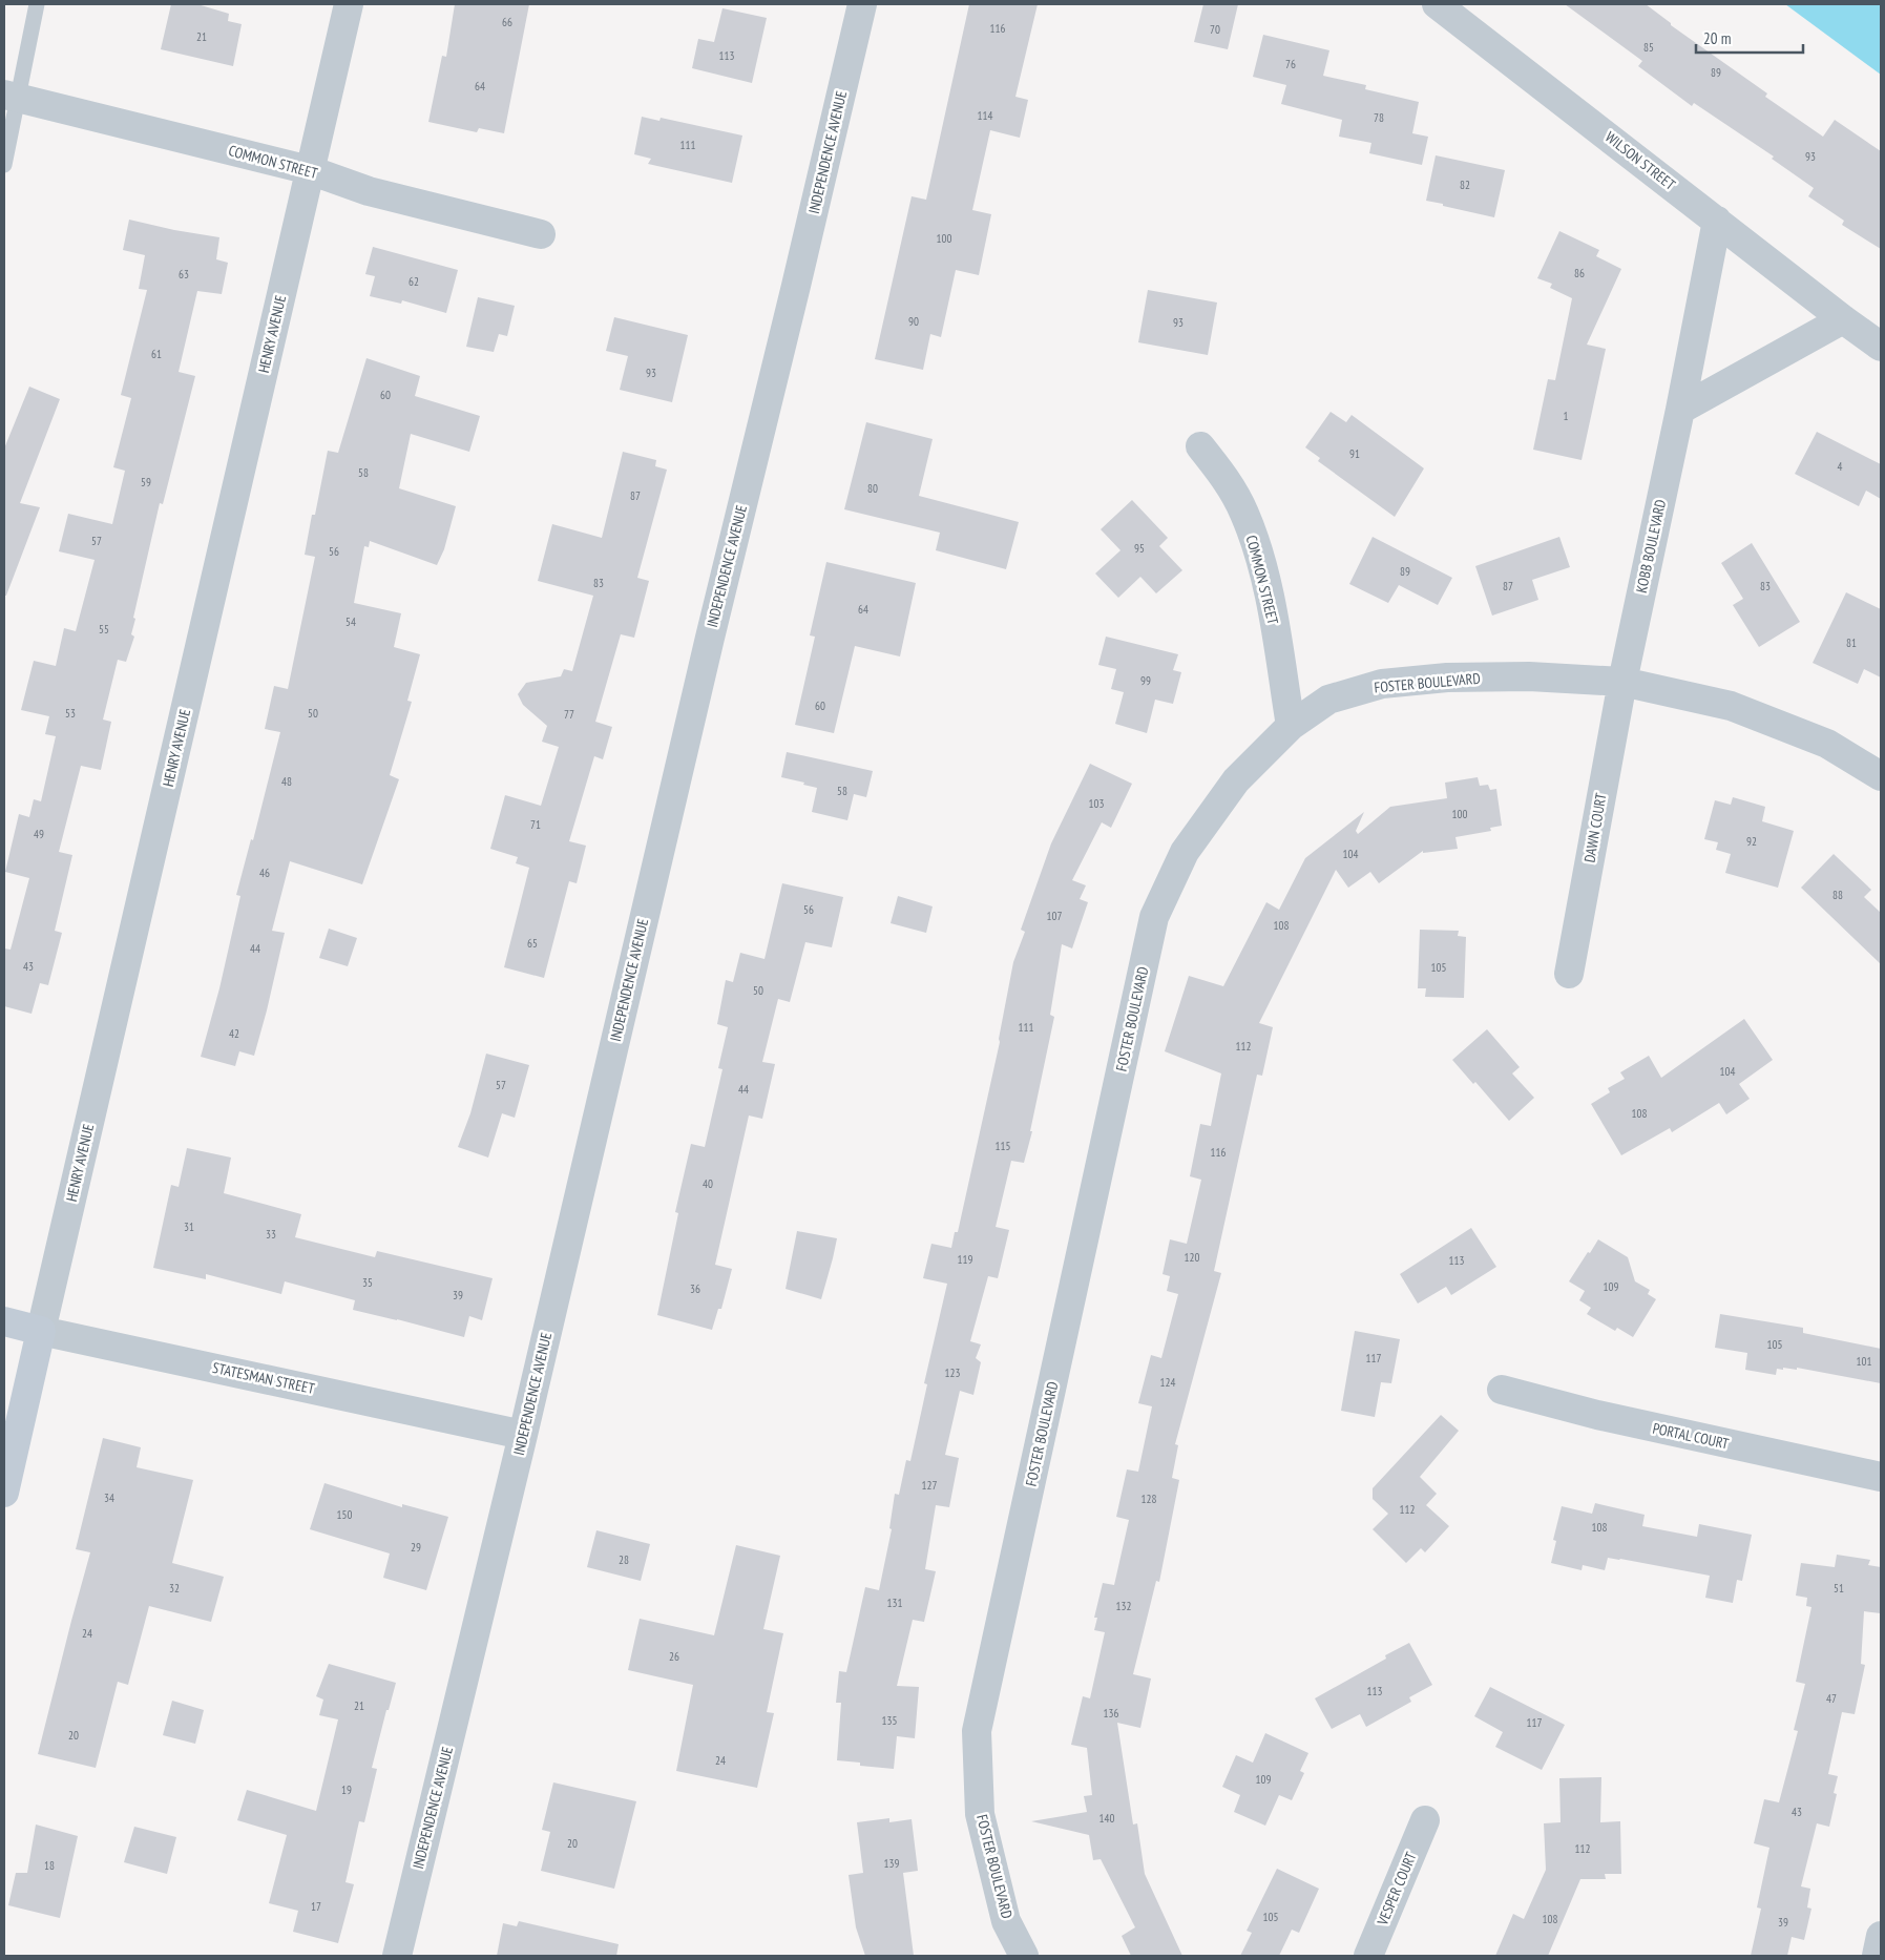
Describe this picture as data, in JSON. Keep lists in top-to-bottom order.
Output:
{
  "streets": {
    "street": [
      "INDEPENDENCE AVENUE",
      "WILSON STREET",
      "COMMON STREET",
      "HENRY AVENUE",
      "KOBB BOULEVARD",
      "FOSTER BOULEVARD",
      "DAWN COURT",
      "STATESMAN STREET",
      "PORTAL COURT",
      "VESPER COURT"
    ]
  },
  "crossings": [
    ["INDEPENDENCE AVENUE", "STATESMAN STREET"],
    ["WILSON STREET", "KOBB BOULEVARD"],
    ["COMMON STREET", "HENRY AVENUE"],
    ["COMMON STREET", "FOSTER BOULEVARD"],
    ["HENRY AVENUE", "STATESMAN STREET"],
    ["KOBB BOULEVARD", "FOSTER BOULEVARD"],
    ["KOBB BOULEVARD", "DAWN COURT"],
    ["FOSTER BOULEVARD", "DAWN COURT"]
  ],
  "house_numbers": [
    "66",
    "116",
    "70",
    "21",
    "85",
    "113",
    "76",
    "89",
    "64",
    "114",
    "78",
    "111",
    "93",
    "82",
    "100",
    "86",
    "63",
    "62",
    "90",
    "93",
    "61",
    "93",
    "60",
    "1",
    "91",
    "4",
    "58",
    "59",
    "80",
    "87",
    "57",
    "95",
    "56",
    "89",
    "83",
    "87",
    "83",
    "64",
    "54",
    "55",
    "81",
    "99",
    "60",
    "53",
    "50",
    "77",
    "48",
    "58",
    "103",
    "100",
    "71",
    "49",
    "92",
    "104",
    "46",
    "88",
    "56",
    "107",
    "108",
    "65",
    "44",
    "43",
    "105",
    "50",
    "111",
    "42",
    "112",
    "104",
    "57",
    "44",
    "108",
    "115",
    "116",
    "40",
    "31",
    "33",
    "120",
    "119",
    "113",
    "35",
    "109",
    "36",
    "39",
    "105",
    "117",
    "101",
    "123",
    "124",
    "127",
    "34",
    "128",
    "112",
    "150",
    "108",
    "29",
    "28",
    "32",
    "51",
    "131",
    "132",
    "24",
    "26",
    "113",
    "47",
    "21",
    "136",
    "135",
    "117",
    "20",
    "24",
    "109",
    "19",
    "43",
    "140",
    "20",
    "112",
    "139",
    "18",
    "17",
    "105",
    "108",
    "39"
  ],
  "scale_bar": "20 m"
}
